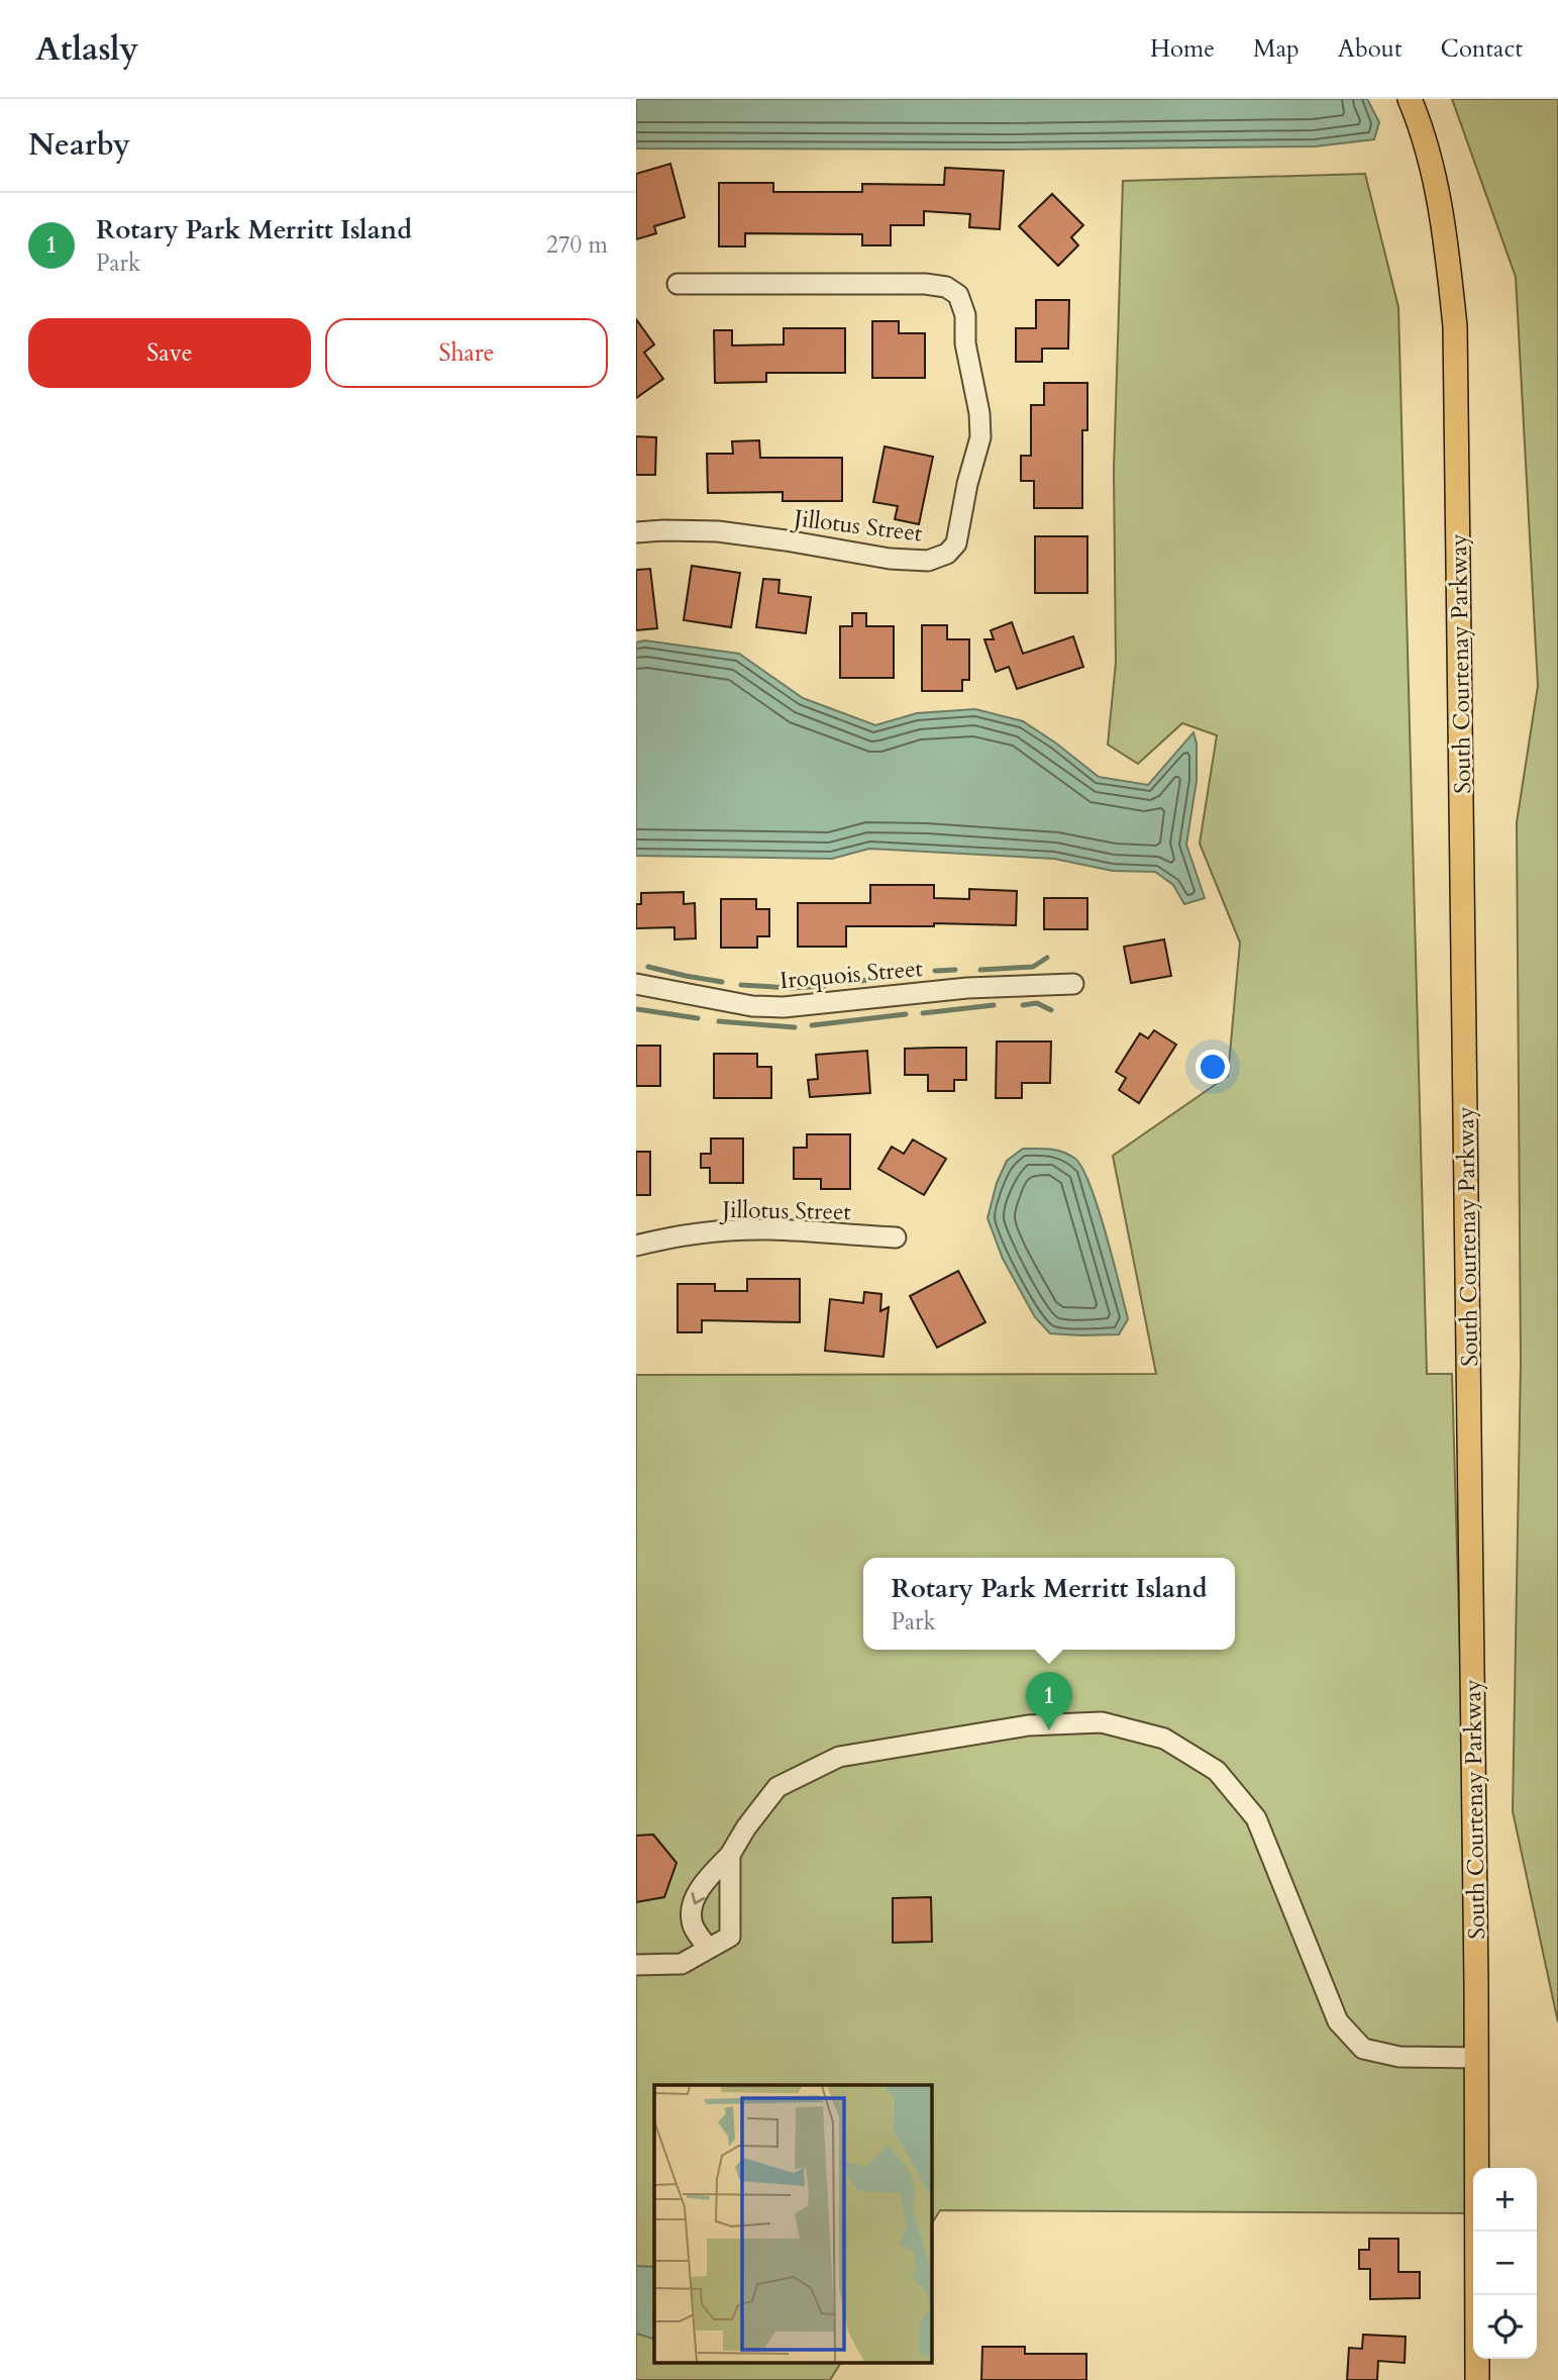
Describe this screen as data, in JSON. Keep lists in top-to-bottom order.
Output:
{
  "streets": {
    "main road": ["South Courtenay Parkway"],
    "street": ["Jillotus Street", "Iroquois Street"]
  },
  "page": {
    "header": "Atlasly",
    "nav": [
      "Home",
      "Map",
      "About",
      "Contact"
    ],
    "heading": "Nearby",
    "list": [
      {
        "mark": "1",
        "name": "Rotary Park Merritt Island",
        "note": "Park",
        "value": "270 m"
      }
    ],
    "buttons": ["Save", "Share"],
    "popup": ["Rotary Park Merritt Island", "Park"],
    "pins": "1",
    "map_buttons": ["+", "−"]
  }
}
